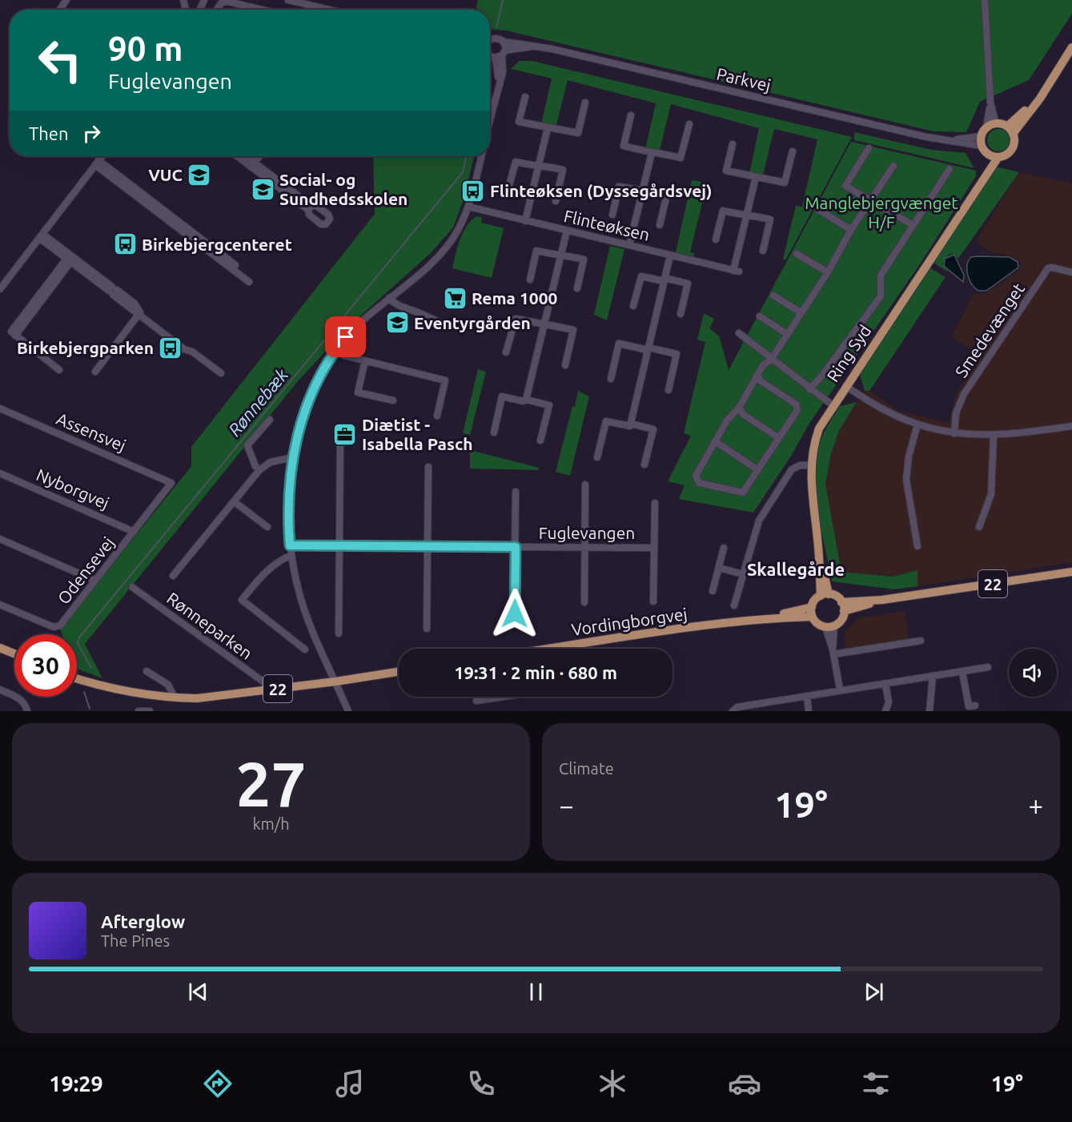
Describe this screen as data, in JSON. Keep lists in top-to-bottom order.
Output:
{
  "streets": {
    "main road": ["Ring Syd", "22", "Vordingborgvej"],
    "street": [
      "Parkvej",
      "Flinteøksen",
      "Smedevænget",
      "Assensvej",
      "Nyborgvej",
      "Fuglevangen",
      "Odensevej",
      "Rønneparken"
    ]
  },
  "crossings": [
    ["Parkvej", "Ring Syd"],
    ["Ring Syd", "22"],
    ["Ring Syd", "Vordingborgvej"],
    ["Assensvej", "Odensevej"],
    ["Nyborgvej", "Odensevej"],
    ["22", "Vordingborgvej"],
    ["22", "Rønneparken"]
  ],
  "districts": ["Skallegårde"],
  "water": ["Rønnebæk"],
  "parks": ["Manglebjergvænget H/F"],
  "places": {
    "school or university": ["VUC", "Social- og Sundhedsskolen", "Eventyrgården"],
    "bus stop": ["Flinteøksen (Dyssegårdsvej)", "Birkebjergcenteret", "Birkebjergparken"],
    "supermarket": ["Rema 1000"],
    "office": ["Diætist - Isabella Pasch"]
  },
  "page": {
    "turn": ["90 m", "Fuglevangen"],
    "then": "Then",
    "limit": "30",
    "trip": "19:31 · 2 min · 680 m",
    "tile": [
      ["27", "km/h"],
      "Climate"
    ],
    "heat": ["−", "19°", "+"],
    "song": ["Afterglow", "The Pines"],
    "tabs": ["19:29", "19°"]
  }
}
